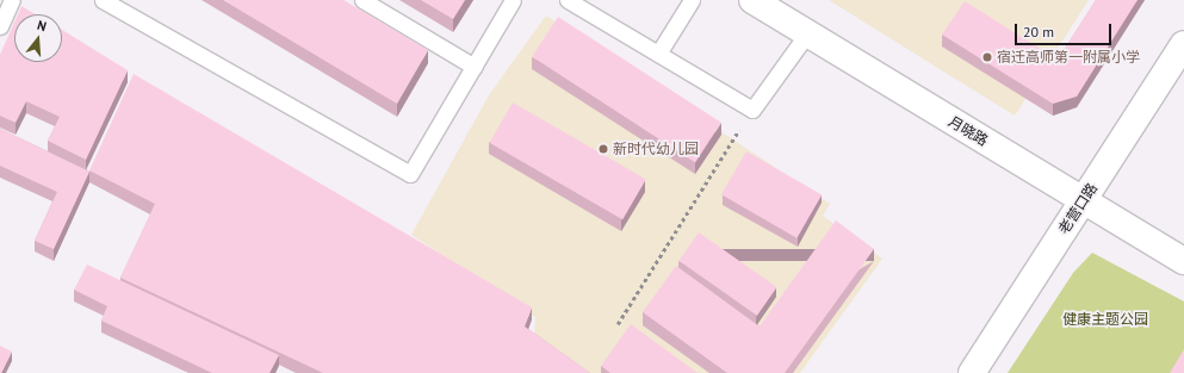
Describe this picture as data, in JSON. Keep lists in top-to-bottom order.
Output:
{
  "streets": {
    "street": ["月晓路", "老营口路"]
  },
  "crossings": [
    ["月晓路", "老营口路"]
  ],
  "parks": ["健康主题公园"],
  "places": ["宿迁高师第一附属小学", "新时代幼儿园"],
  "scale_bar": "20 m",
  "north": "top"
}
